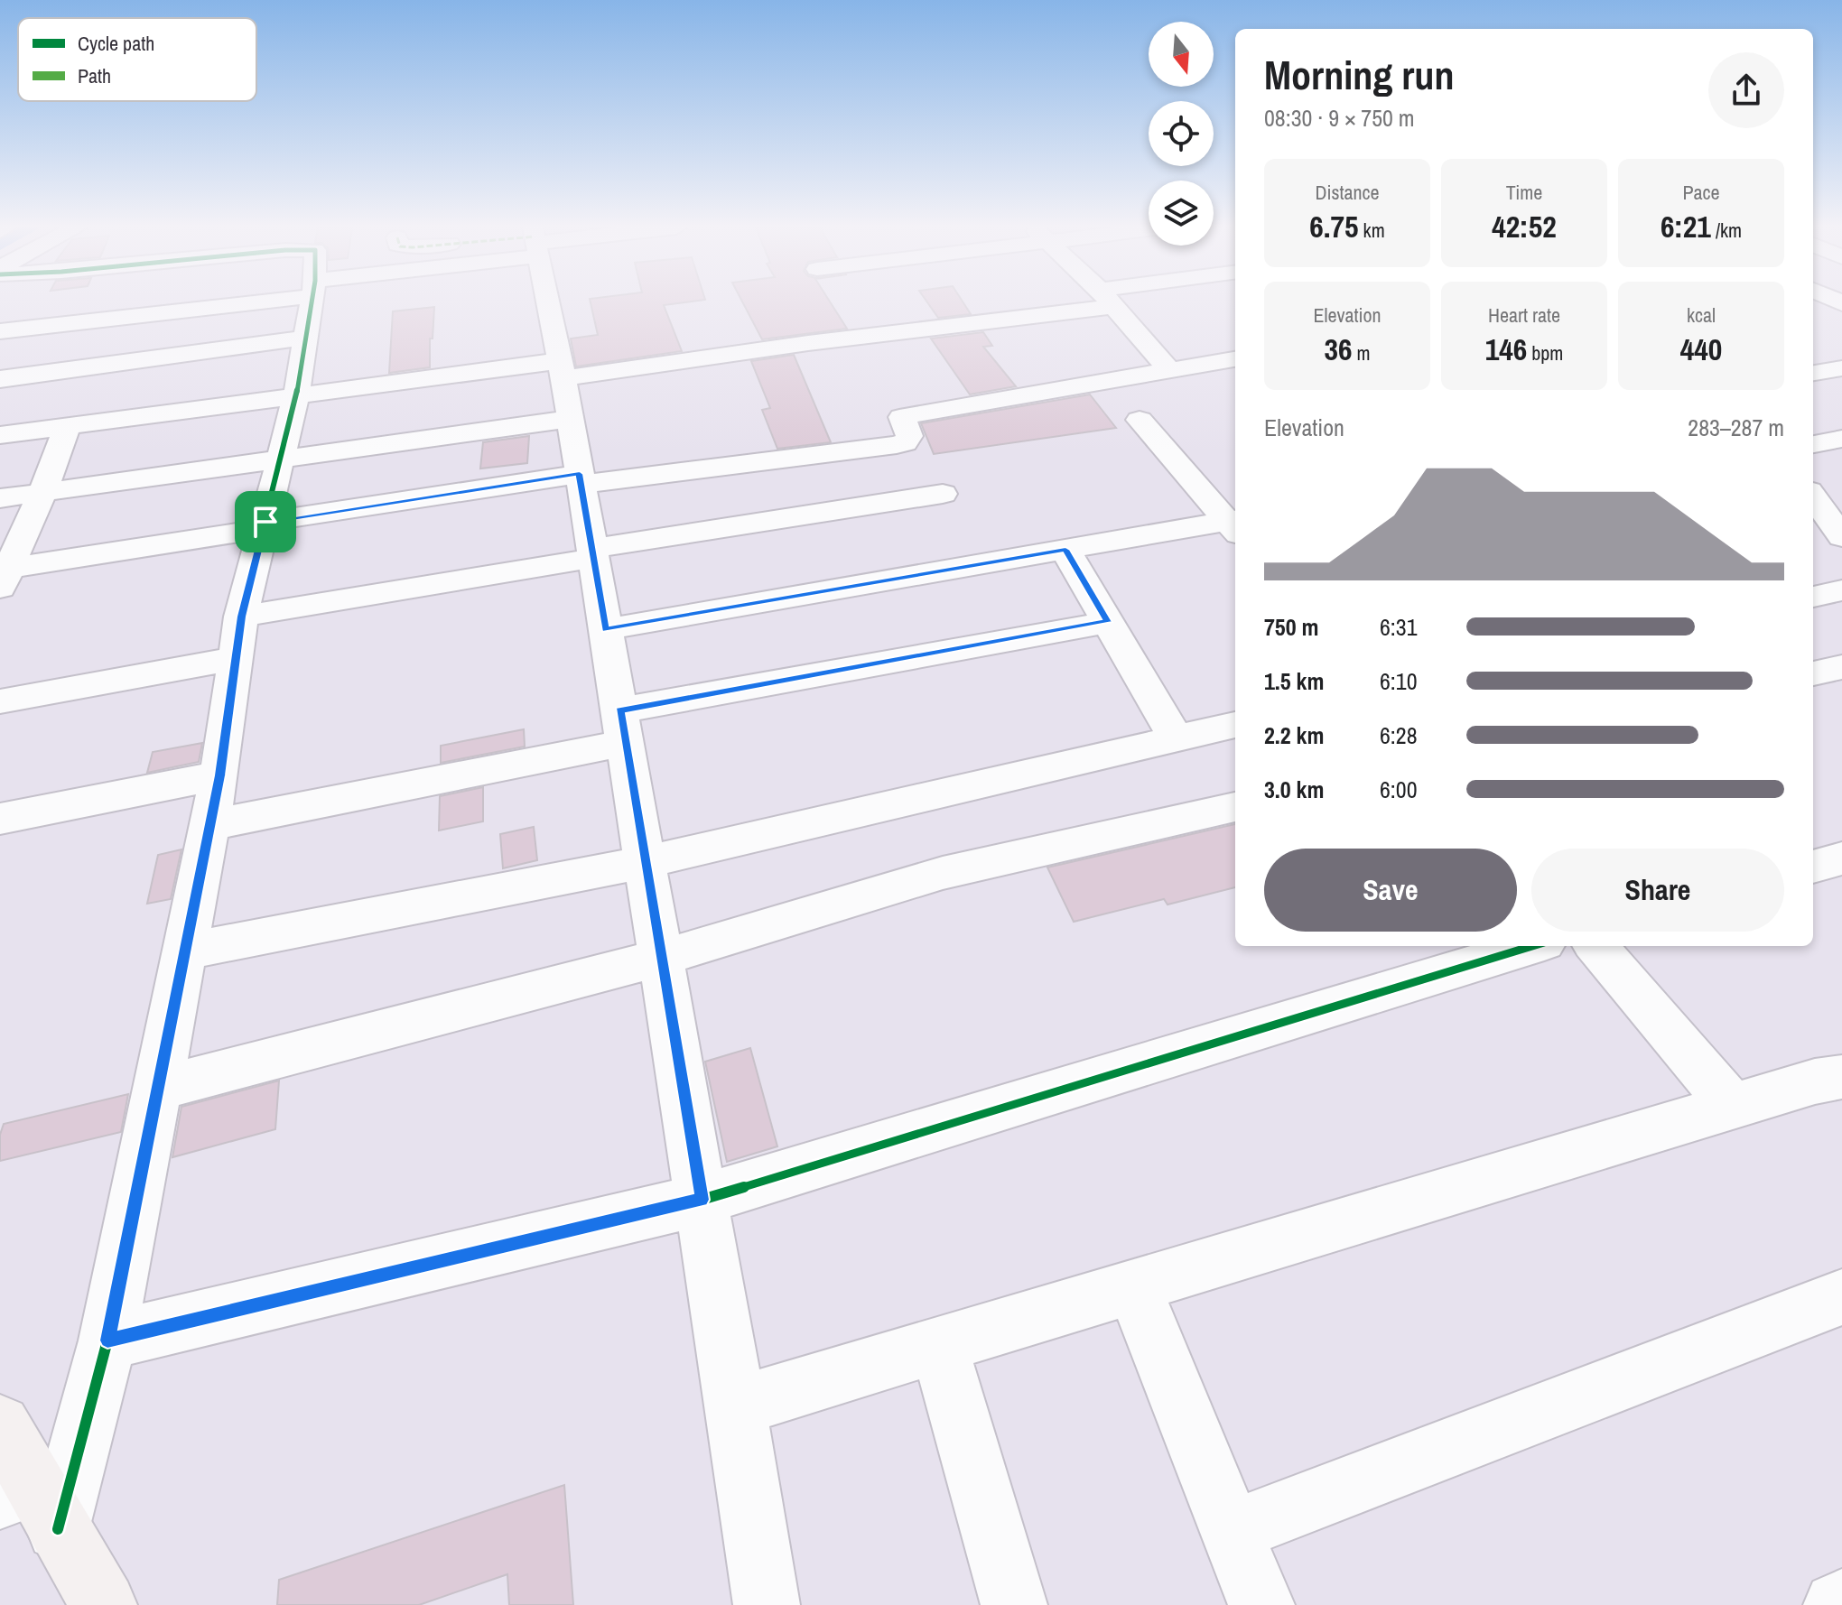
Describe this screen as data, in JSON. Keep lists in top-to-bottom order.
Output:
{
  "legend": ["Cycle path", "Path"],
  "north": "bottom",
  "page": {
    "heading": ["Morning run", "08:30 · 9 × 750 m"],
    "stats": [
      ["Distance", "6.75 km"],
      ["Time", "42:52"],
      ["Pace", "6:21 /km"],
      ["Elevation", "36 m"],
      ["Heart rate", "146 bpm"],
      ["kcal", "440"]
    ],
    "chart": ["Elevation", "283–287 m"],
    "list": [
      {
        "name": "750 m",
        "note": "6:31"
      },
      {
        "name": "1.5 km",
        "note": "6:10"
      },
      {
        "name": "2.2 km",
        "note": "6:28"
      },
      {
        "name": "3.0 km",
        "note": "6:00"
      }
    ],
    "buttons": ["Save", "Share"]
  }
}
